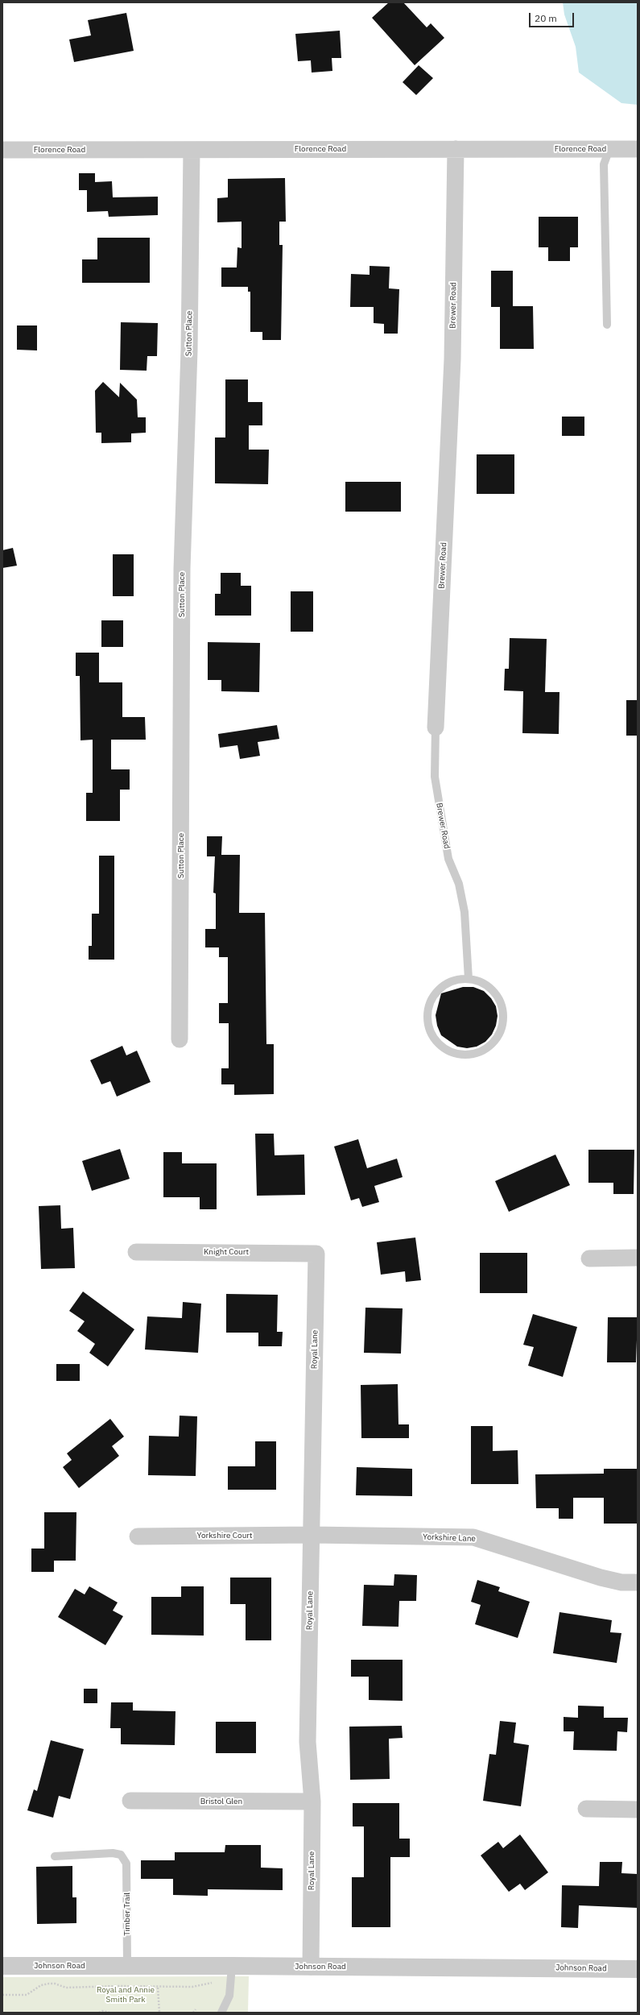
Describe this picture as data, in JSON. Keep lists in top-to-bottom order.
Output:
{
  "streets": {
    "street": [
      "Florence Road",
      "Brewer Road",
      "Sutton Place",
      "Knight Court",
      "Royal Lane",
      "Yorkshire Court",
      "Yorkshire Lane",
      "Bristol Glen",
      "Johnson Road"
    ],
    "lane": ["Timber Trail"]
  },
  "crossings": [
    ["Florence Road", "Brewer Road"],
    ["Florence Road", "Sutton Place"],
    ["Knight Court", "Royal Lane"],
    ["Royal Lane", "Yorkshire Court"],
    ["Royal Lane", "Yorkshire Lane"],
    ["Royal Lane", "Bristol Glen"],
    ["Royal Lane", "Johnson Road"],
    ["Yorkshire Court", "Yorkshire Lane"],
    ["Timber Trail", "Johnson Road"]
  ],
  "parks": ["Royal and Annie Smith Park"],
  "scale_bar": "20 m"
}
